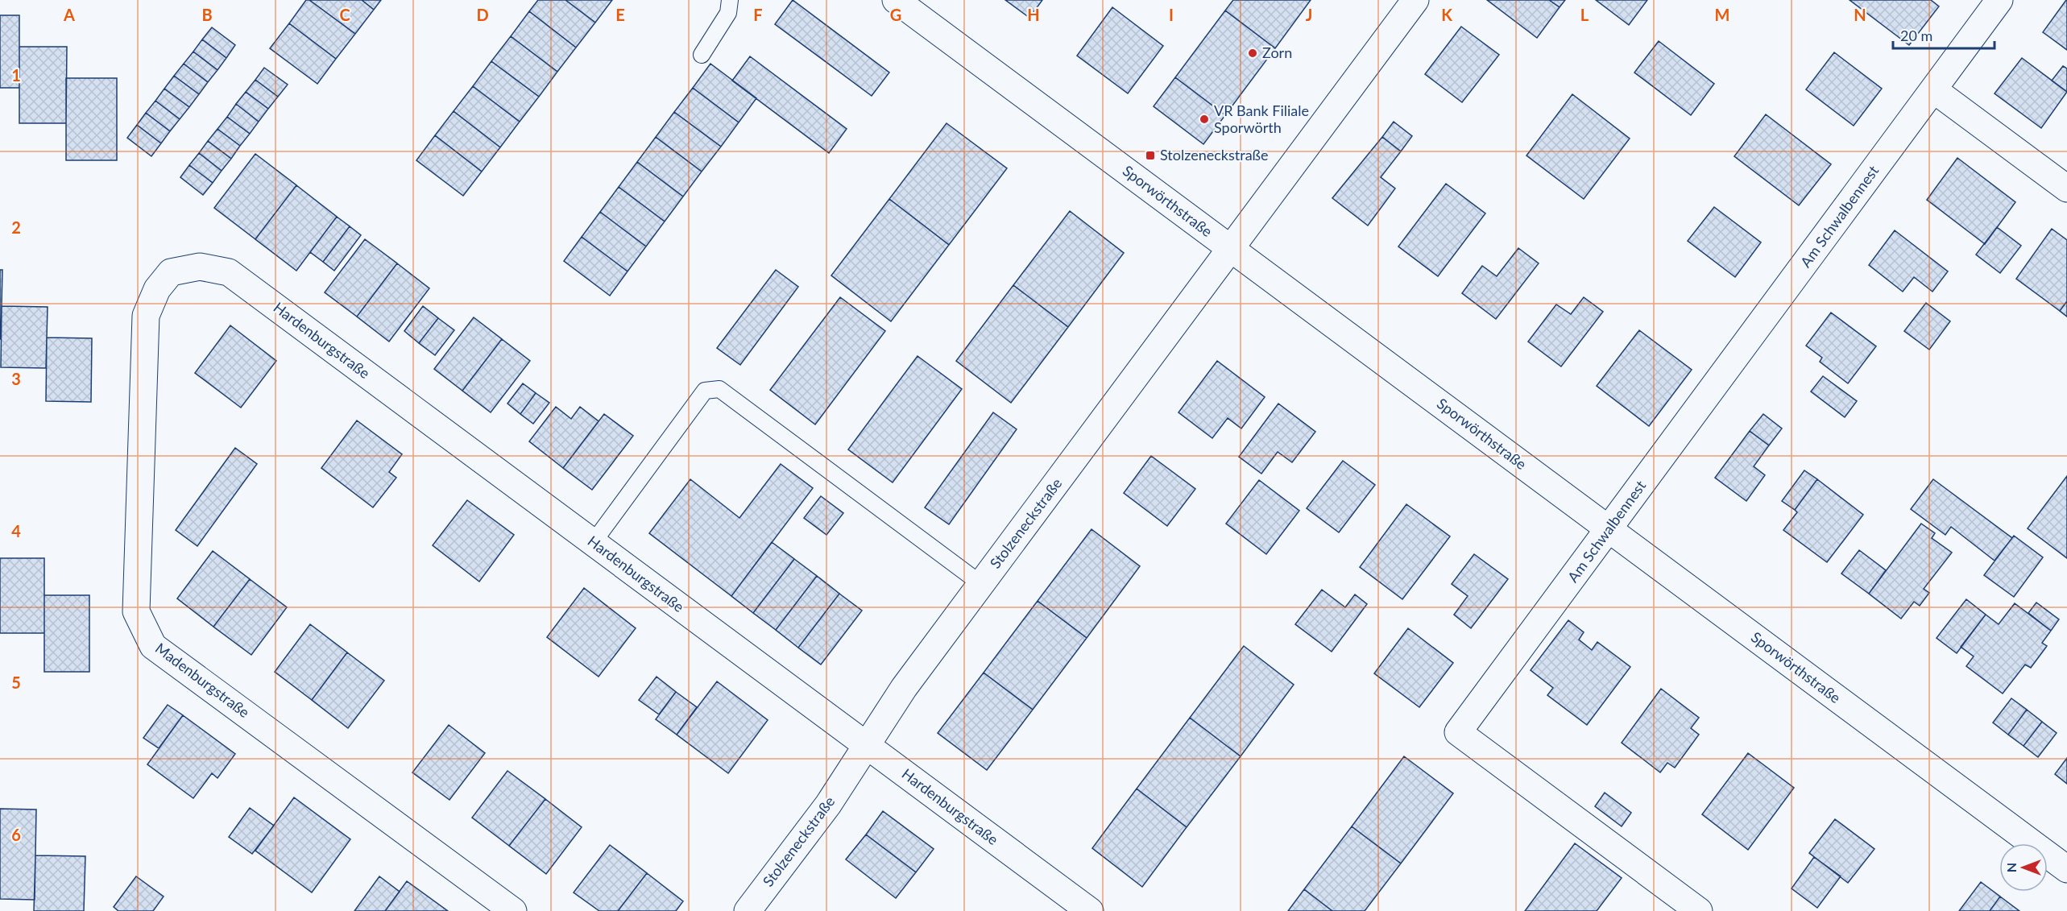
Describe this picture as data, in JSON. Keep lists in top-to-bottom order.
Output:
{
  "streets": {
    "street": [
      "Sporwörthstraße",
      "Am Schwalbennest",
      "Hardenburgstraße",
      "Stolzeneckstraße",
      "Madenburgstraße"
    ]
  },
  "crossings": [
    ["Sporwörthstraße", "Am Schwalbennest"],
    ["Sporwörthstraße", "Stolzeneckstraße"],
    ["Hardenburgstraße", "Stolzeneckstraße"],
    ["Hardenburgstraße", "Madenburgstraße"]
  ],
  "places": {
    "other": ["Zorn", "VR Bank Filiale Sporwörth"],
    "transit": ["Stolzeneckstraße"]
  },
  "scale_bar": "20 m",
  "north": "left",
  "grid": {
    "columns": [
      "A",
      "B",
      "C",
      "D",
      "E",
      "F",
      "G",
      "H",
      "I",
      "J",
      "K",
      "L",
      "M",
      "N"
    ],
    "rows": [
      "1",
      "2",
      "3",
      "4",
      "5",
      "6"
    ]
  }
}
